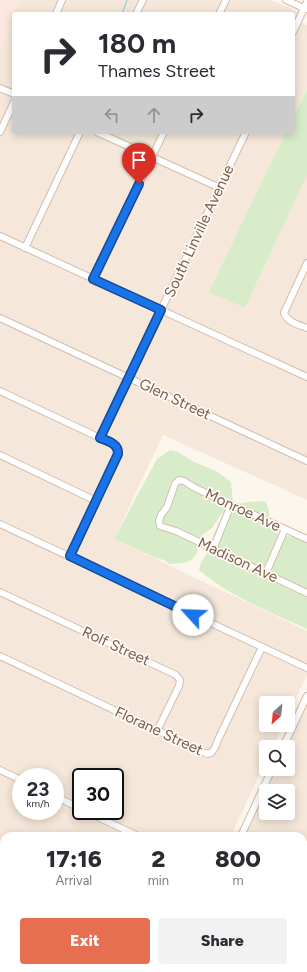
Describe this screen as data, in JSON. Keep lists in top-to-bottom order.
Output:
{
  "streets": {
    "street": [
      "South Linville Avenue",
      "Glen Street",
      "Monroe Ave",
      "Madison Ave",
      "Rolf Street",
      "Florane Street"
    ]
  },
  "crossings": [
    ["South Linville Avenue", "Glen Street"],
    ["Monroe Ave", "Madison Ave"],
    ["Rolf Street", "Florane Street"]
  ],
  "north": "bottom left",
  "page": {
    "turn": ["180 m", "Thames Street"],
    "speed": "23 km/h",
    "limit": "30",
    "eta": [
      "17:16",
      "Arrival",
      "2",
      "min",
      "800",
      "m"
    ],
    "buttons": ["Exit", "Share"]
  }
}
